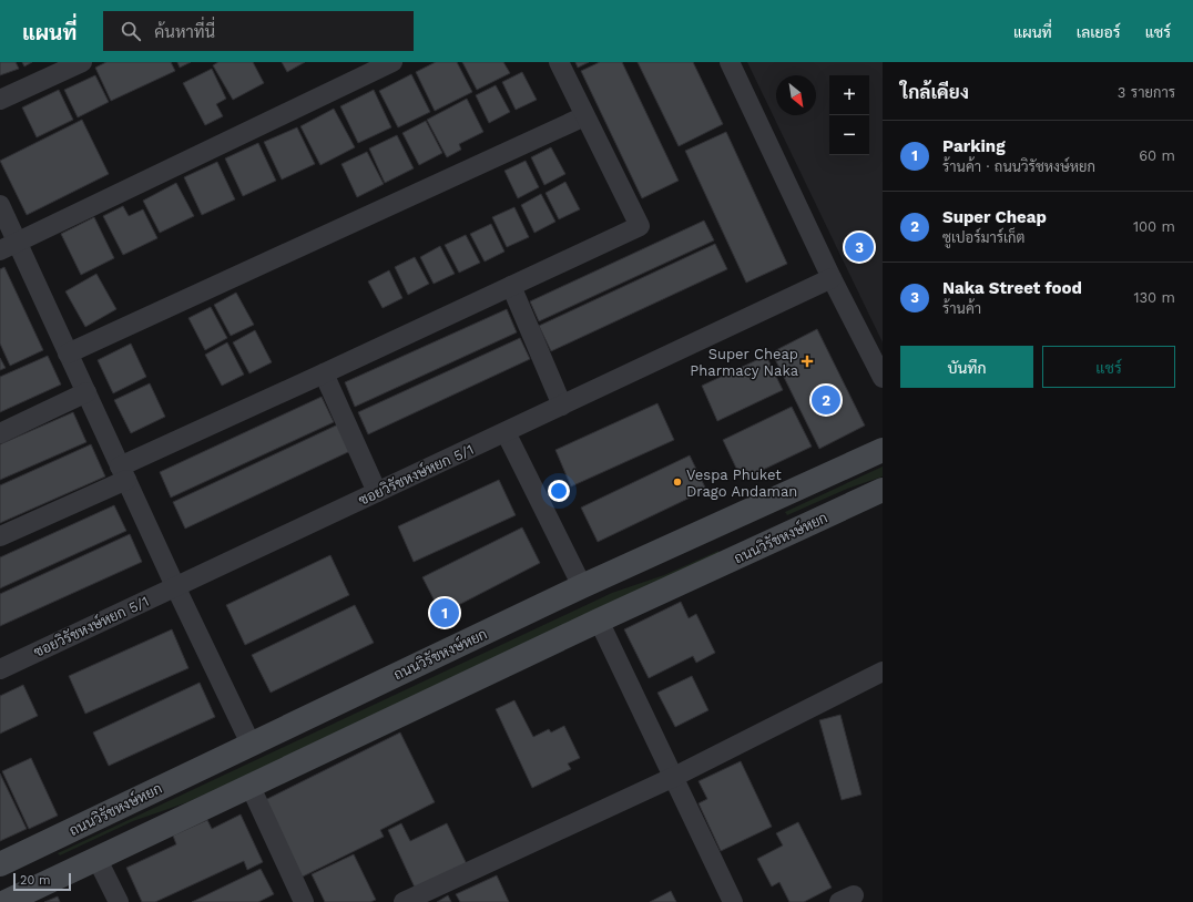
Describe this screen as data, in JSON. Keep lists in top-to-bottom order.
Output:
{
  "streets": {
    "main road": ["ถนนวิรัชหงษ์หยก"],
    "street": ["ซอยวิรัชหงษ์หยก 5/1"]
  },
  "places": {
    "health": ["Super Cheap Pharmacy Naka"],
    "other": ["Vespa Phuket Drago Andaman"]
  },
  "scale_bar": "20 m",
  "north": "bottom right",
  "page": {
    "header": "แผนที่",
    "search": "ค้นหาที่นี่",
    "nav": ["แผนที่", "เลเยอร์", "แชร์"],
    "heading": ["ใกล้เคียง", "3 รายการ"],
    "map_buttons": ["+", "−"],
    "list": [
      {
        "mark": "1",
        "name": "Parking",
        "note": "ร้านค้า · ถนนวิรัชหงษ์หยก",
        "value": "60 m"
      },
      {
        "mark": "2",
        "name": "Super Cheap",
        "note": "ซูเปอร์มาร์เก็ต",
        "value": "100 m"
      },
      {
        "mark": "3",
        "name": "Naka Street food",
        "note": "ร้านค้า",
        "value": "130 m"
      }
    ],
    "pins": ["3", "2", "1"],
    "buttons": ["บันทึก", "แชร์"],
    "scale": "20 m"
  }
}
